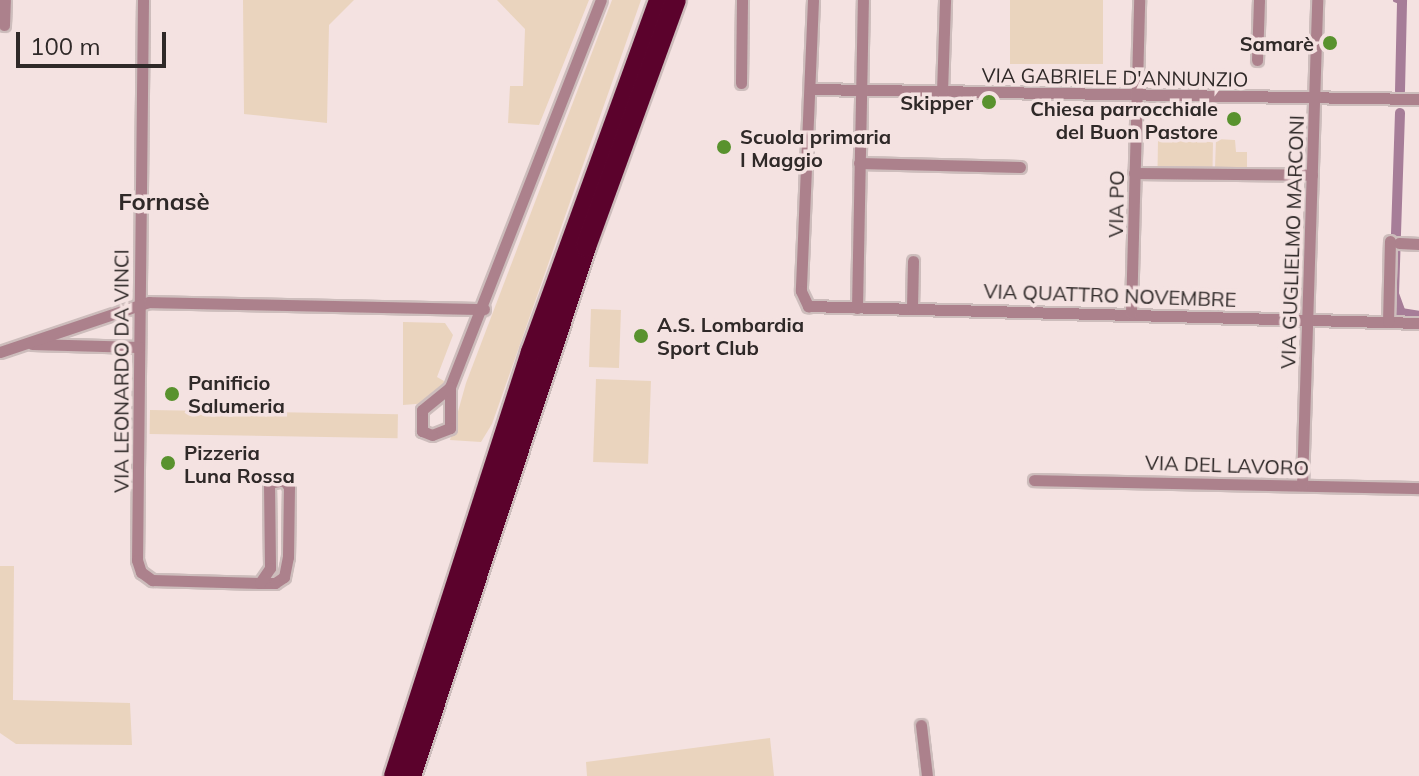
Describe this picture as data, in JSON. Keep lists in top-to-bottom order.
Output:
{
  "streets": {
    "street": [
      "VIA GABRIELE D'ANNUNZIO",
      "VIA PO",
      "VIA GUGLIELMO MARCONI",
      "VIA QUATTRO NOVEMBRE",
      "VIA LEONARDO DA VINCI",
      "VIA DEL LAVORO"
    ]
  },
  "crossings": [
    ["VIA GABRIELE D'ANNUNZIO", "VIA PO"],
    ["VIA GABRIELE D'ANNUNZIO", "VIA GUGLIELMO MARCONI"],
    ["VIA GABRIELE D'ANNUNZIO", "VIA QUATTRO NOVEMBRE"],
    ["VIA PO", "VIA QUATTRO NOVEMBRE"],
    ["VIA GUGLIELMO MARCONI", "VIA QUATTRO NOVEMBRE"],
    ["VIA GUGLIELMO MARCONI", "VIA DEL LAVORO"]
  ],
  "districts": ["Fornasè"],
  "places": [
    "Samarè",
    "Skipper",
    "Chiesa parrocchiale del Buon Pastore",
    "Scuola primaria I Maggio",
    "A.S. Lombardia Sport Club",
    "Panificio Salumeria",
    "Pizzeria Luna Rossa"
  ],
  "scale_bar": "100 m"
}
